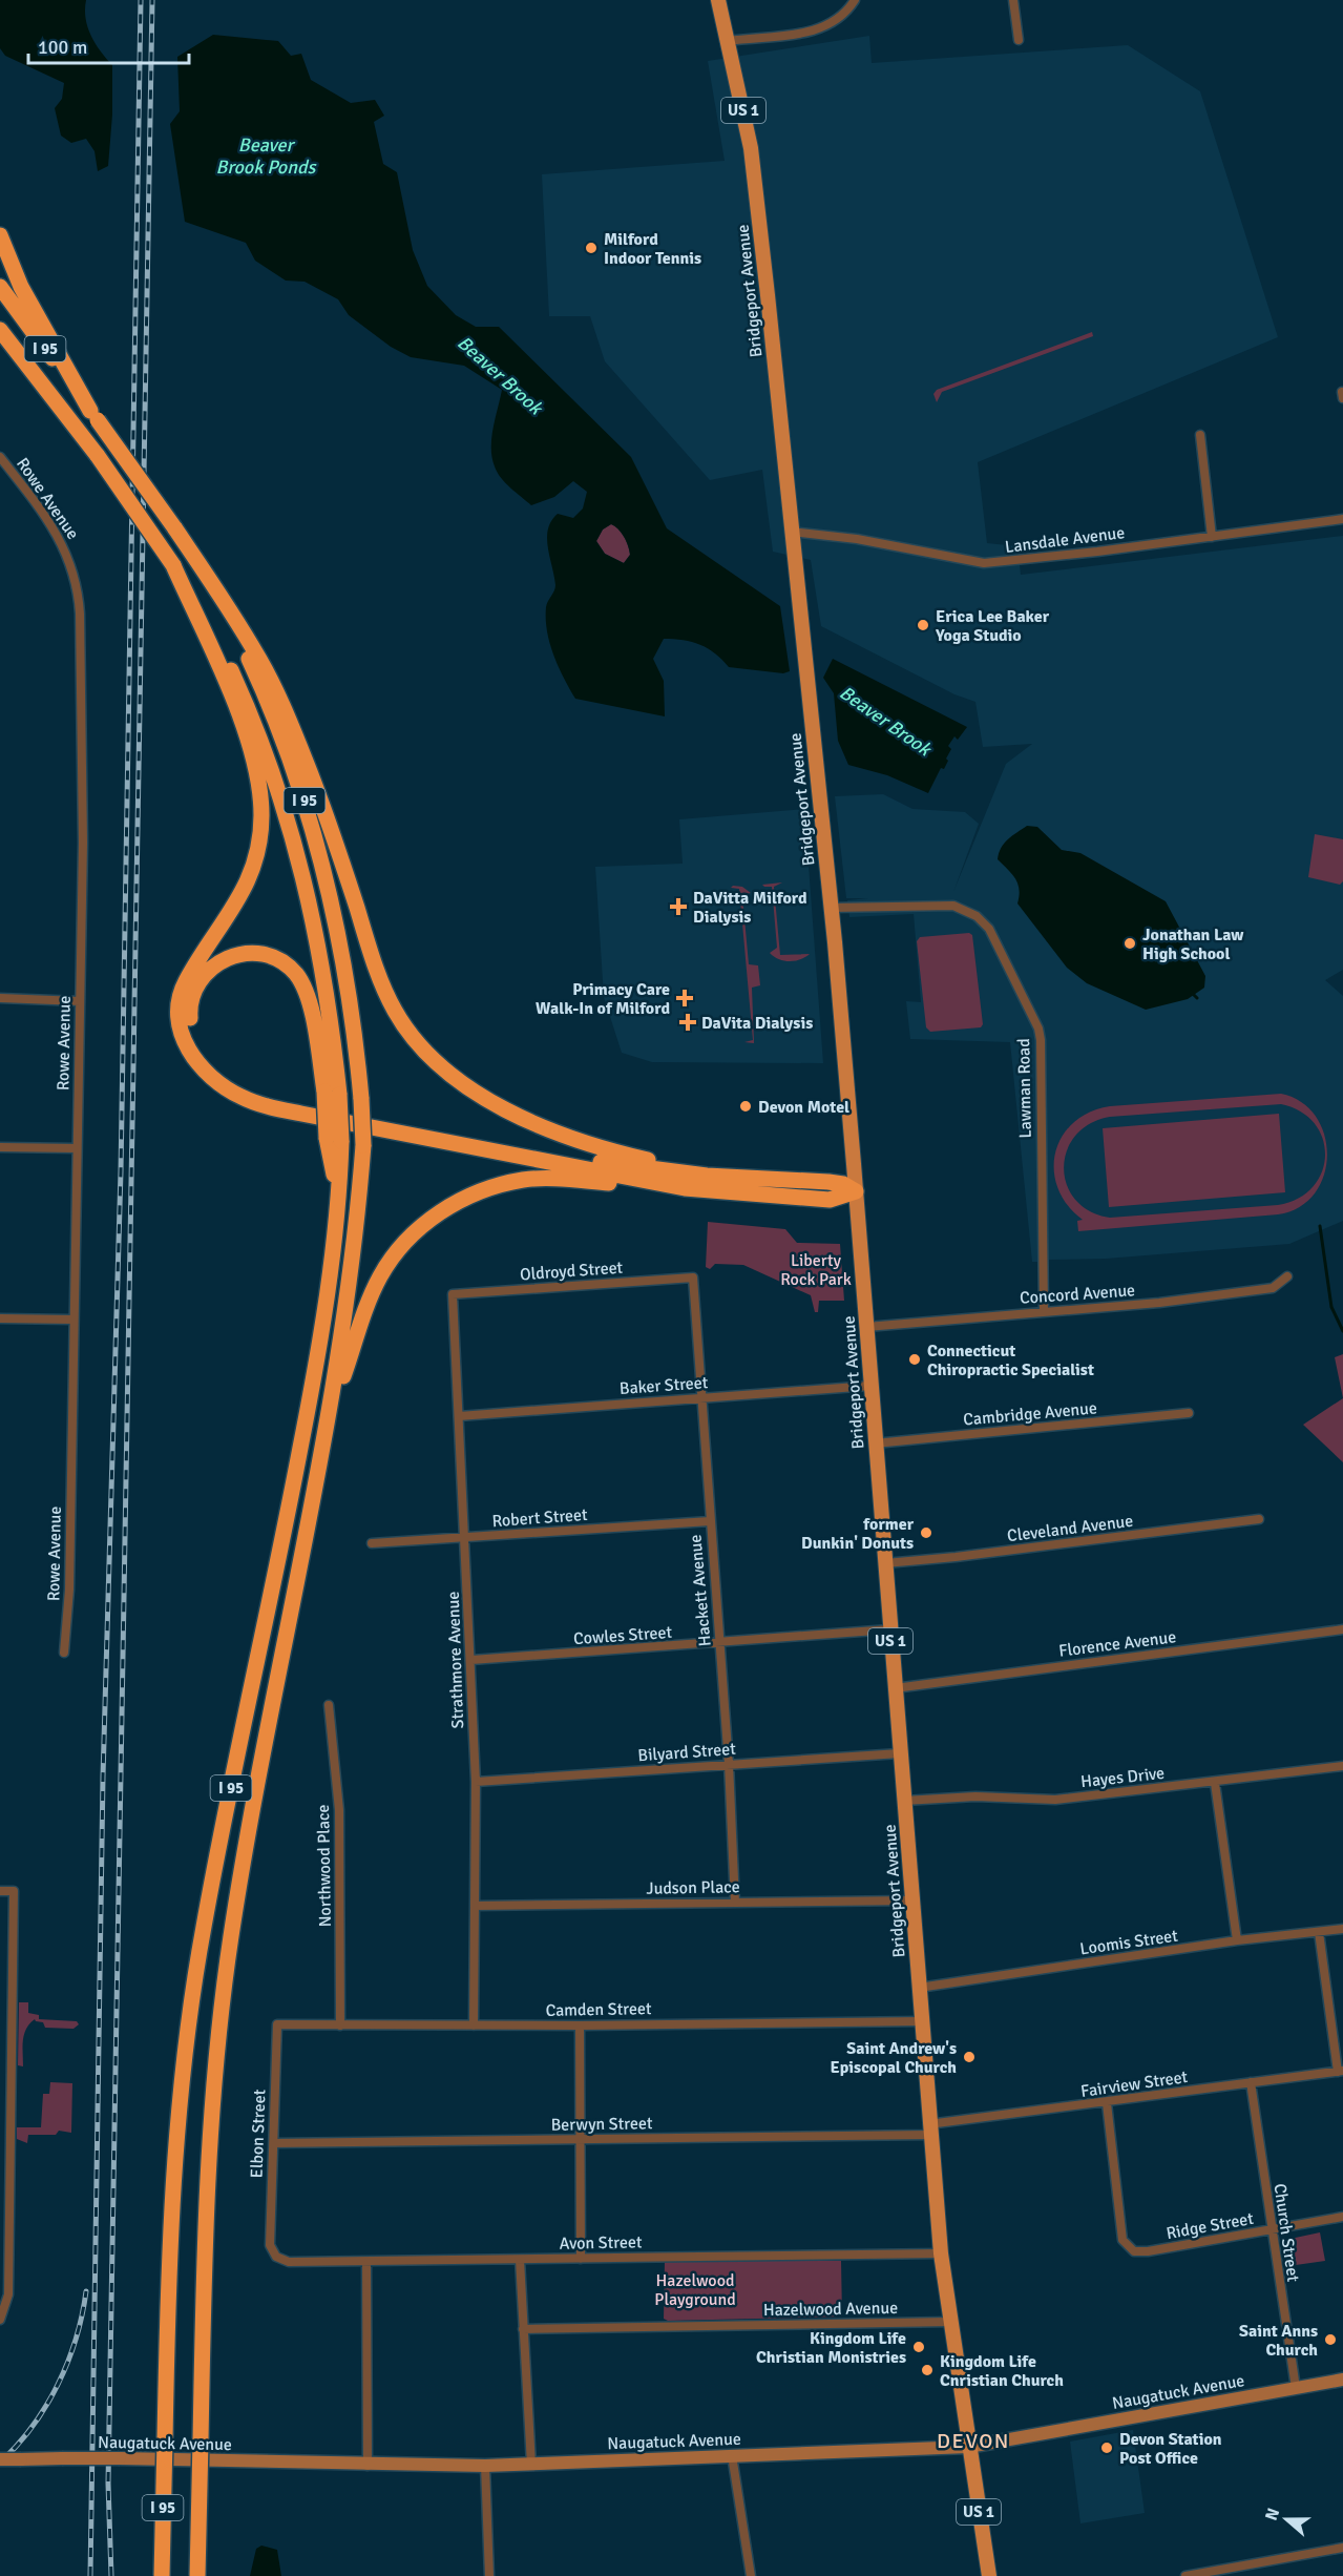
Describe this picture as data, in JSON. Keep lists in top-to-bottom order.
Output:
{
  "streets": {
    "highway": ["I 95"],
    "main road": ["US 1", "Bridgeport Avenue", "Naugatuck Avenue"],
    "street": [
      "Rowe Avenue",
      "Lansdale Avenue",
      "Lawman Road",
      "Oldroyd Street",
      "Concord Avenue",
      "Baker Street",
      "Cambridge Avenue",
      "Robert Street",
      "Cleveland Avenue",
      "Hackett Avenue",
      "Cowles Street",
      "Florence Avenue",
      "Strathmore Avenue",
      "Bilyard Street",
      "Hayes Drive",
      "Northwood Place",
      "Judson Place",
      "Loomis Street",
      "Camden Street",
      "Fairview Street",
      "Berwyn Street",
      "Elbon Street",
      "Ridge Street",
      "Church Street",
      "Avon Street",
      "Hazelwood Avenue"
    ]
  },
  "crossings": [
    ["Bridgeport Avenue", "Lansdale Avenue"],
    ["Bridgeport Avenue", "Lawman Road"],
    ["Bridgeport Avenue", "Concord Avenue"],
    ["Bridgeport Avenue", "Baker Street"],
    ["Bridgeport Avenue", "Cambridge Avenue"],
    ["Bridgeport Avenue", "Cleveland Avenue"],
    ["Bridgeport Avenue", "Cowles Street"],
    ["Bridgeport Avenue", "Florence Avenue"],
    ["Bridgeport Avenue", "Bilyard Street"],
    ["Bridgeport Avenue", "Hayes Drive"],
    ["Bridgeport Avenue", "Judson Place"],
    ["Bridgeport Avenue", "Loomis Street"],
    ["Bridgeport Avenue", "Camden Street"],
    ["Bridgeport Avenue", "Fairview Street"],
    ["Bridgeport Avenue", "Berwyn Street"],
    ["Bridgeport Avenue", "Avon Street"],
    ["Bridgeport Avenue", "Hazelwood Avenue"],
    ["Bridgeport Avenue", "Naugatuck Avenue"],
    ["Lawman Road", "Concord Avenue"],
    ["Oldroyd Street", "Hackett Avenue"],
    ["Oldroyd Street", "Strathmore Avenue"],
    ["Baker Street", "Hackett Avenue"],
    ["Baker Street", "Strathmore Avenue"],
    ["Robert Street", "Hackett Avenue"],
    ["Robert Street", "Strathmore Avenue"],
    ["Hackett Avenue", "Cowles Street"],
    ["Hackett Avenue", "Bilyard Street"],
    ["Hackett Avenue", "Judson Place"],
    ["Cowles Street", "Strathmore Avenue"],
    ["Strathmore Avenue", "Bilyard Street"],
    ["Strathmore Avenue", "Judson Place"],
    ["Strathmore Avenue", "Camden Street"],
    ["Northwood Place", "Camden Street"],
    ["Camden Street", "Elbon Street"],
    ["Fairview Street", "Berwyn Street"],
    ["Fairview Street", "Ridge Street"],
    ["Fairview Street", "Church Street"],
    ["Berwyn Street", "Elbon Street"],
    ["Elbon Street", "Avon Street"],
    ["Ridge Street", "Church Street"],
    ["Church Street", "Naugatuck Avenue"]
  ],
  "districts": ["DEVON"],
  "water": ["Beaver Brook Ponds", "Beaver Brook"],
  "parks": ["Liberty Rock Park", "Hazelwood Playground"],
  "places": {
    "other": [
      "Milford Indoor Tennis",
      "Erica Lee Baker Yoga Studio",
      "Jonathan Law High School",
      "Devon Motel",
      "Connecticut Chiropractic Specialist",
      "former Dunkin' Donuts",
      "Saint Andrew's Episcopal Church",
      "Saint Anns Church",
      "Kingdom Life Christian Monistries",
      "Kingdom Life Cnristian Church",
      "Devon Station Post Office"
    ],
    "health": ["DaVitta Milford Dialysis", "Primacy Care Walk-In of Milford", "DaVita Dialysis"]
  },
  "scale_bar": "100 m",
  "north": "left"
}
